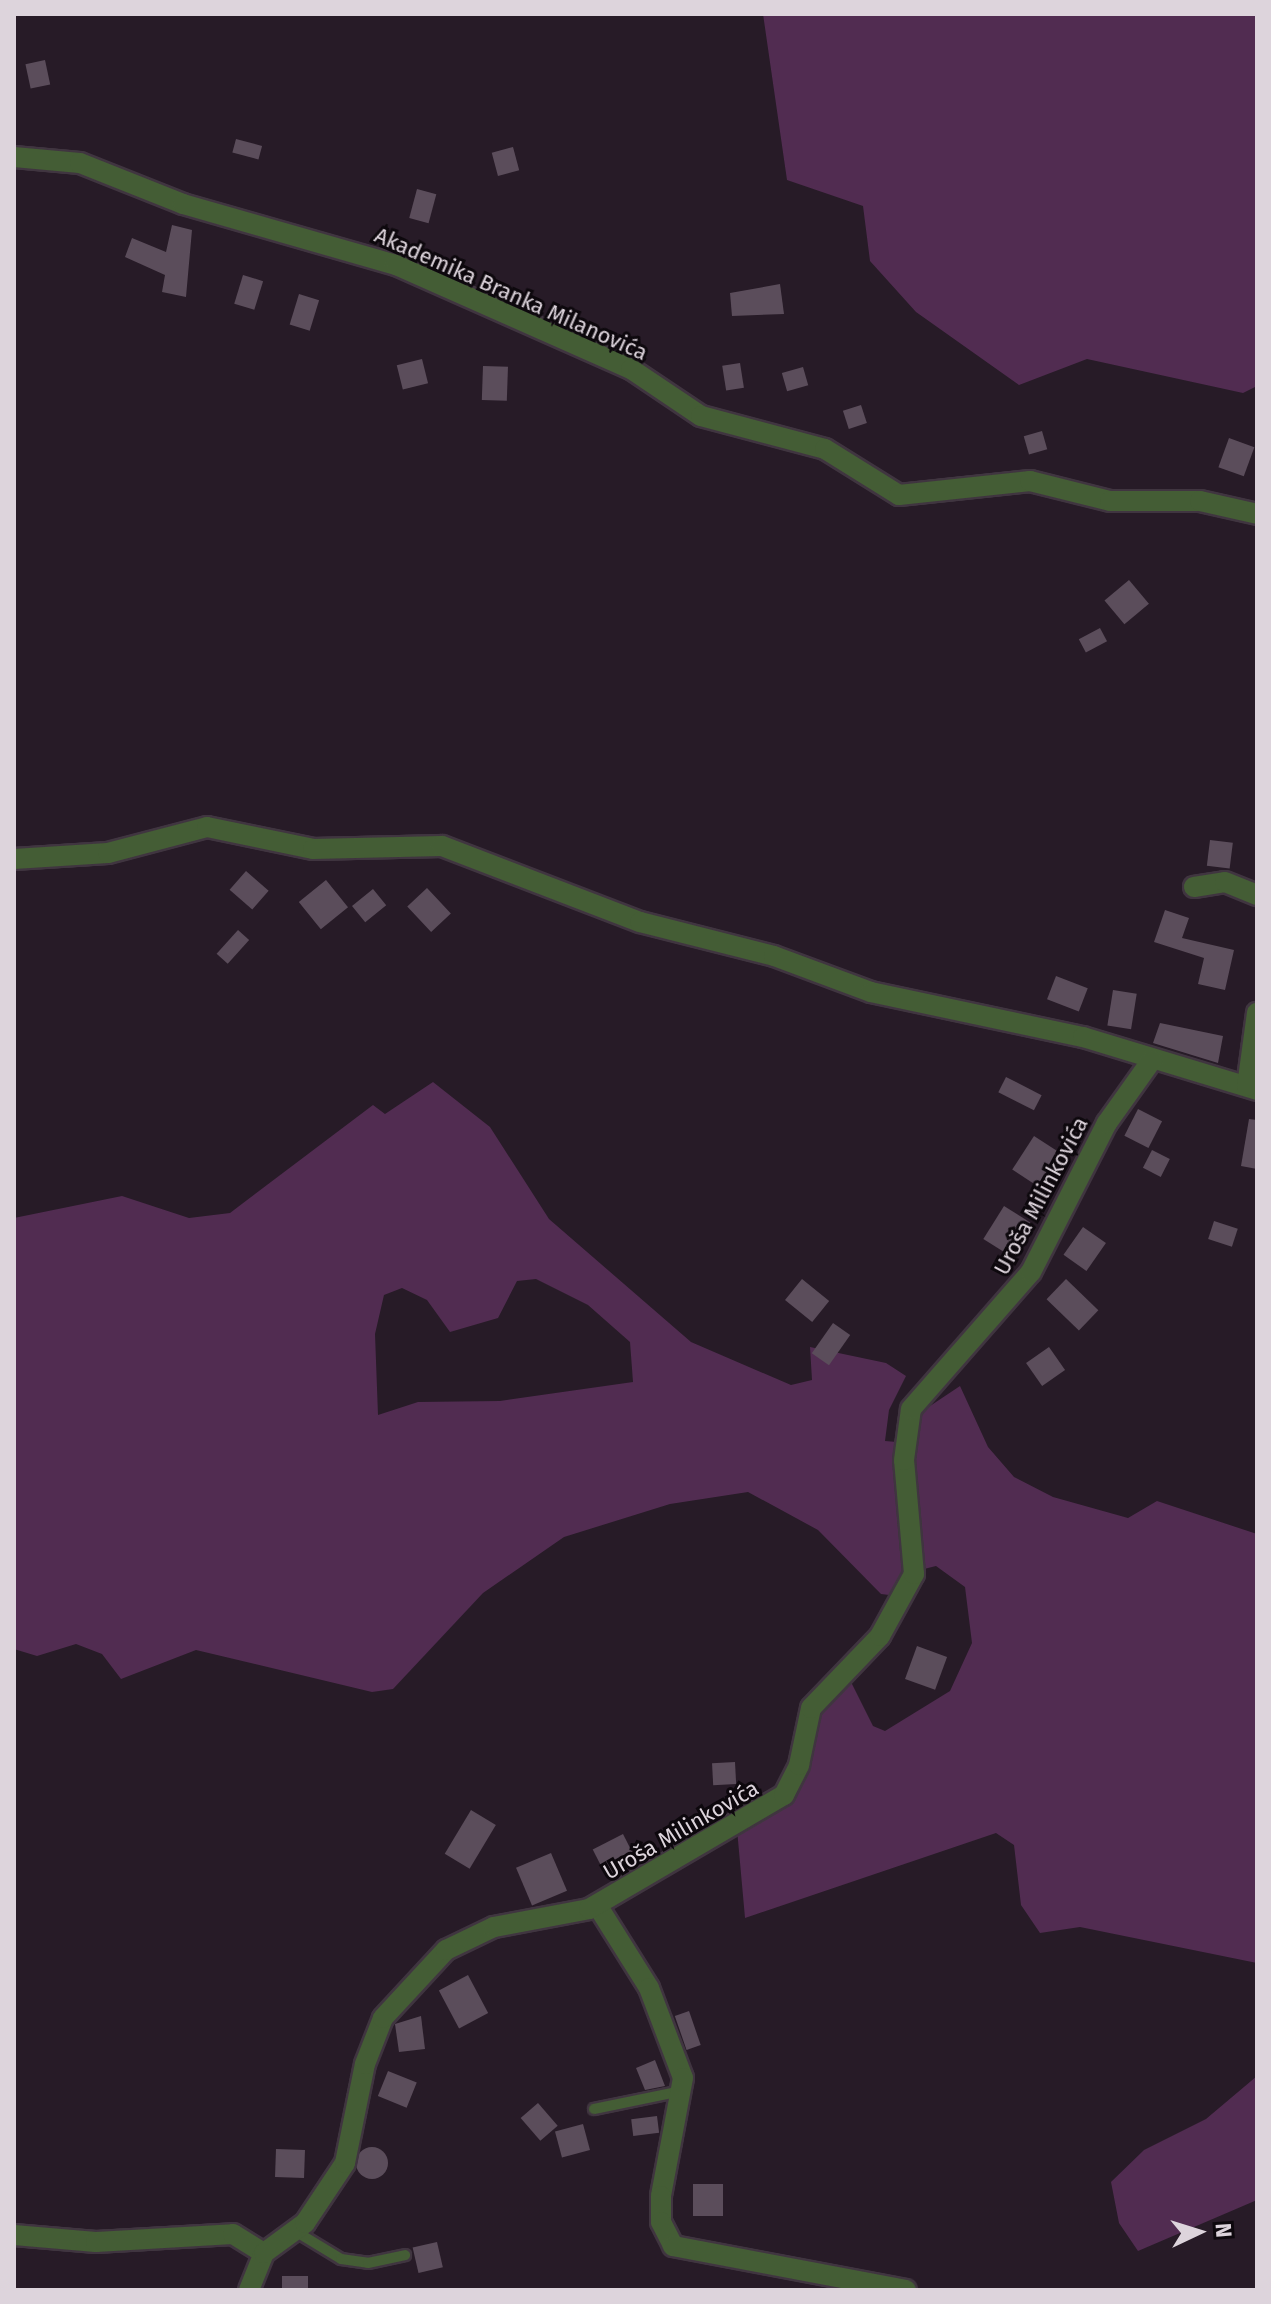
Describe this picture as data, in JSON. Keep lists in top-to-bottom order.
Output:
{
  "streets": {
    "street": ["Akademika Branka Milanovića", "Uroša Milinkovića"]
  },
  "north": "right"
}
